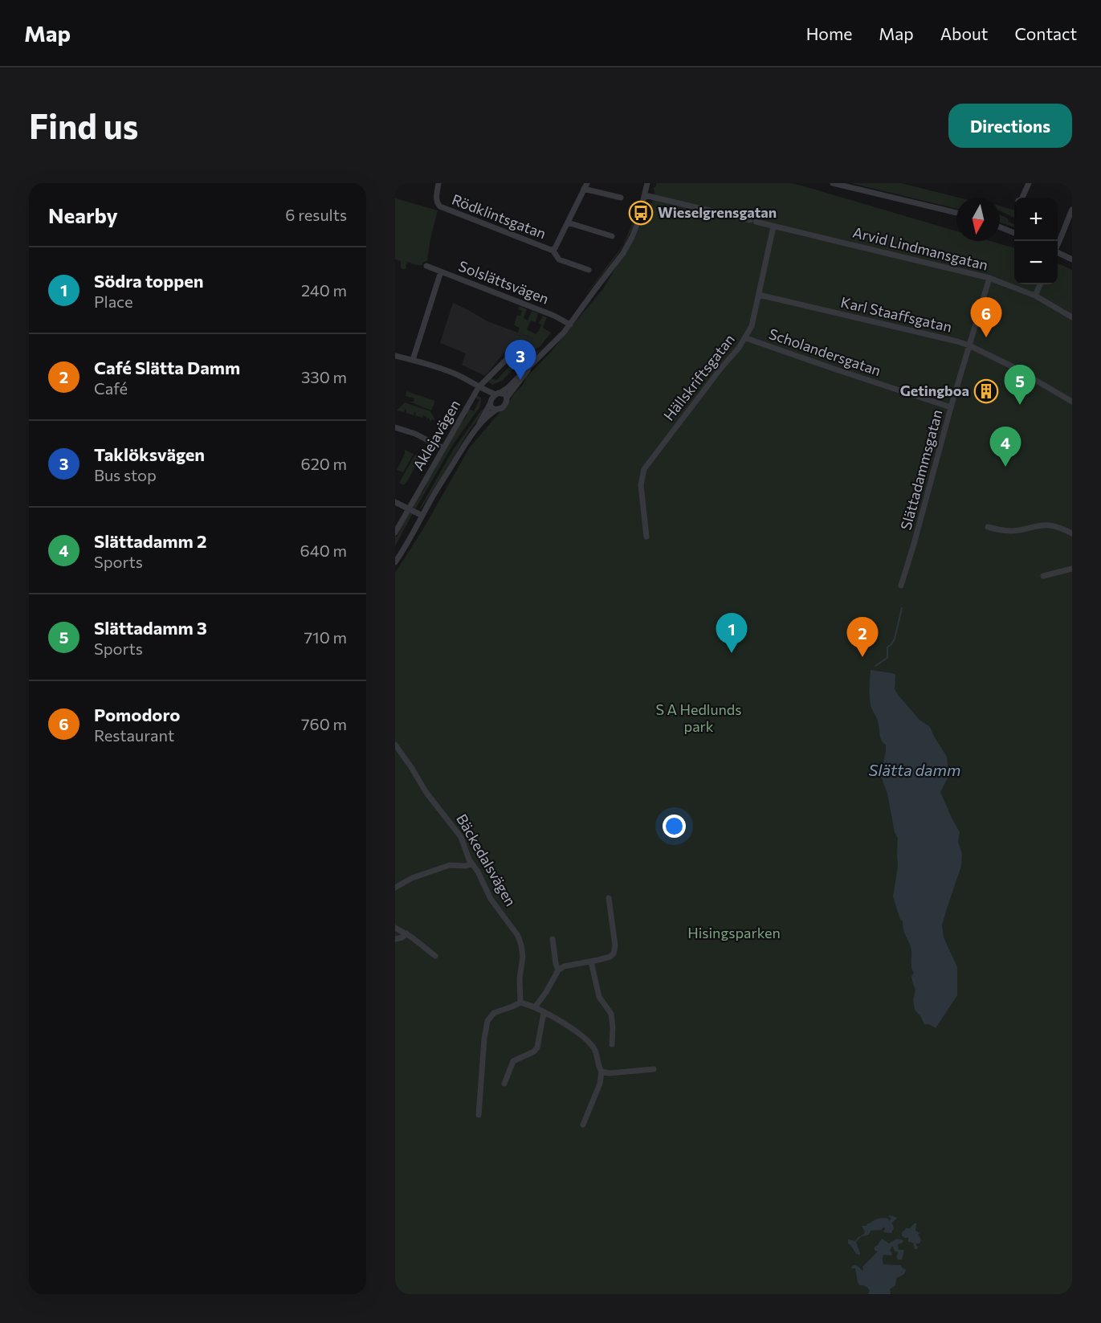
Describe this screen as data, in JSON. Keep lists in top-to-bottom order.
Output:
{
  "streets": {
    "street": [
      "Rödklintsgatan",
      "Arvid Lindmansgatan",
      "Solslättsvägen",
      "Karl Staaffsgatan",
      "Scholandersgatan",
      "Hällskriftsgatan",
      "Aklejavägen",
      "Slättadammsgatan",
      "Bäckedalsvägen"
    ]
  },
  "crossings": [
    ["Arvid Lindmansgatan", "Hällskriftsgatan"],
    ["Arvid Lindmansgatan", "Slättadammsgatan"],
    ["Karl Staaffsgatan", "Hällskriftsgatan"],
    ["Karl Staaffsgatan", "Slättadammsgatan"],
    ["Scholandersgatan", "Hällskriftsgatan"],
    ["Scholandersgatan", "Slättadammsgatan"]
  ],
  "water": ["Slätta damm"],
  "parks": ["S A Hedlunds park", "Hisingsparken"],
  "places": {
    "bus stop": ["Wieselgrensgatan"],
    "building": ["Getingboa"]
  },
  "north": "bottom",
  "page": {
    "header": "Map",
    "nav": [
      "Home",
      "Map",
      "About",
      "Contact"
    ],
    "buttons": "Directions",
    "title": "Find us",
    "heading": ["Nearby", "6 results"],
    "map_buttons": ["+", "−"],
    "list": [
      {
        "mark": "1",
        "name": "Södra toppen",
        "note": "Place",
        "value": "240 m"
      },
      {
        "mark": "2",
        "name": "Café Slätta Damm",
        "note": "Café",
        "value": "330 m"
      },
      {
        "mark": "3",
        "name": "Taklöksvägen",
        "note": "Bus stop",
        "value": "620 m"
      },
      {
        "mark": "4",
        "name": "Slättadamm 2",
        "note": "Sports",
        "value": "640 m"
      },
      {
        "mark": "5",
        "name": "Slättadamm 3",
        "note": "Sports",
        "value": "710 m"
      },
      {
        "mark": "6",
        "name": "Pomodoro",
        "note": "Restaurant",
        "value": "760 m"
      }
    ],
    "pins": [
      "6",
      "3",
      "5",
      "4",
      "1",
      "2"
    ]
  }
}
